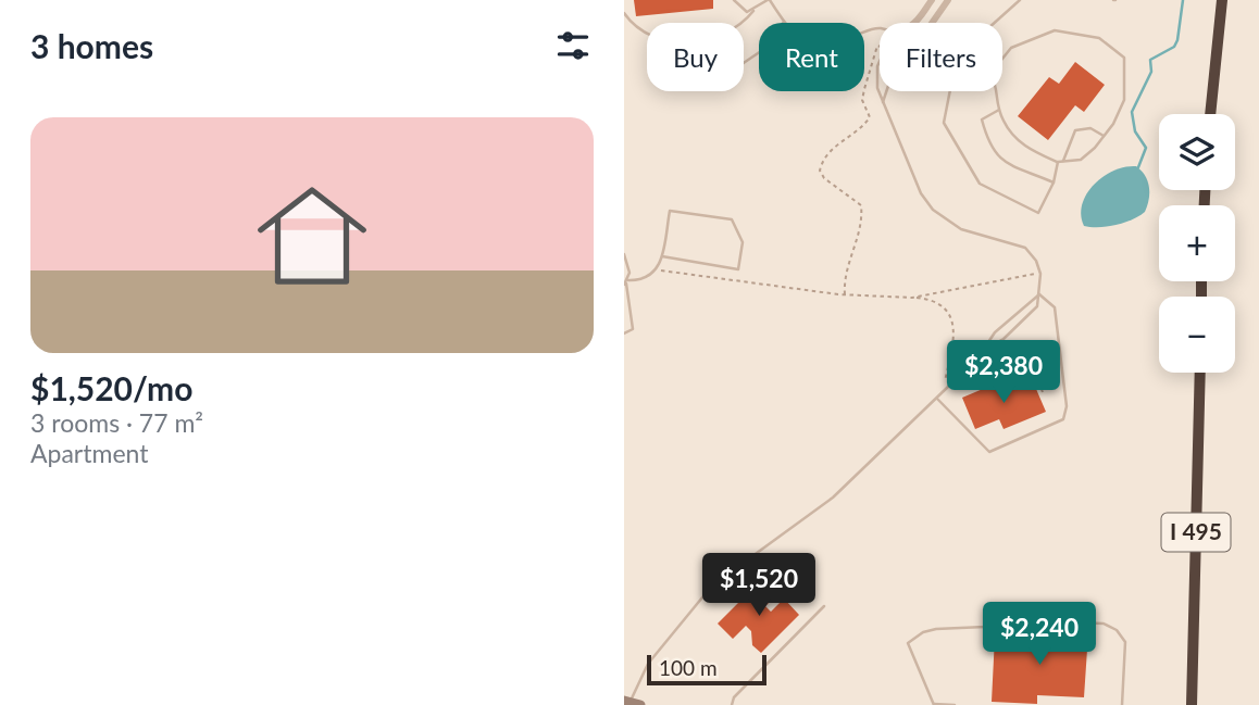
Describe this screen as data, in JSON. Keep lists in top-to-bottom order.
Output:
{
  "streets": {
    "highway": ["I 495"]
  },
  "scale_bar": "100 m",
  "page": {
    "heading": "3 homes",
    "chip": ["Buy", "Rent", "Filters"],
    "list": [
      {
        "name": "$1,520/mo",
        "note": "3 rooms · 77 m² · Apartment"
      }
    ],
    "map_buttons": ["+", "−"],
    "price": ["$2,380", "$1,520", "$2,240"],
    "scale": "100 m"
  }
}
